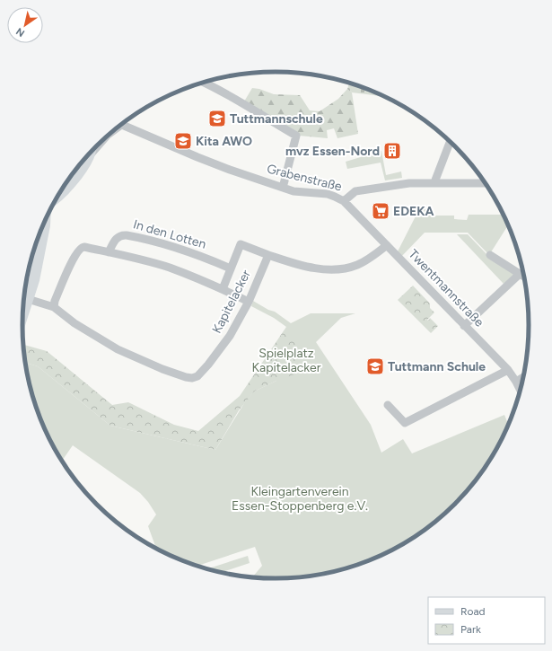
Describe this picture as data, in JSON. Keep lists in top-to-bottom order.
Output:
{
  "streets": {
    "street": [
      "Grabenstraße",
      "In den Lotten",
      "Twentmannstraße",
      "Kapitelacker"
    ]
  },
  "crossings": [
    ["Grabenstraße", "Twentmannstraße"]
  ],
  "parks": ["Spielplatz Kapitelacker", "Kleingartenverein Essen-Stoppenberg e.V."],
  "places": {
    "school or university": ["Tuttmannschule", "Kita AWO", "Tuttmann Schule"],
    "building": ["mvz Essen-Nord"],
    "supermarket": ["EDEKA"]
  },
  "legend": ["Road", "Park"],
  "north": "bottom left"
}
